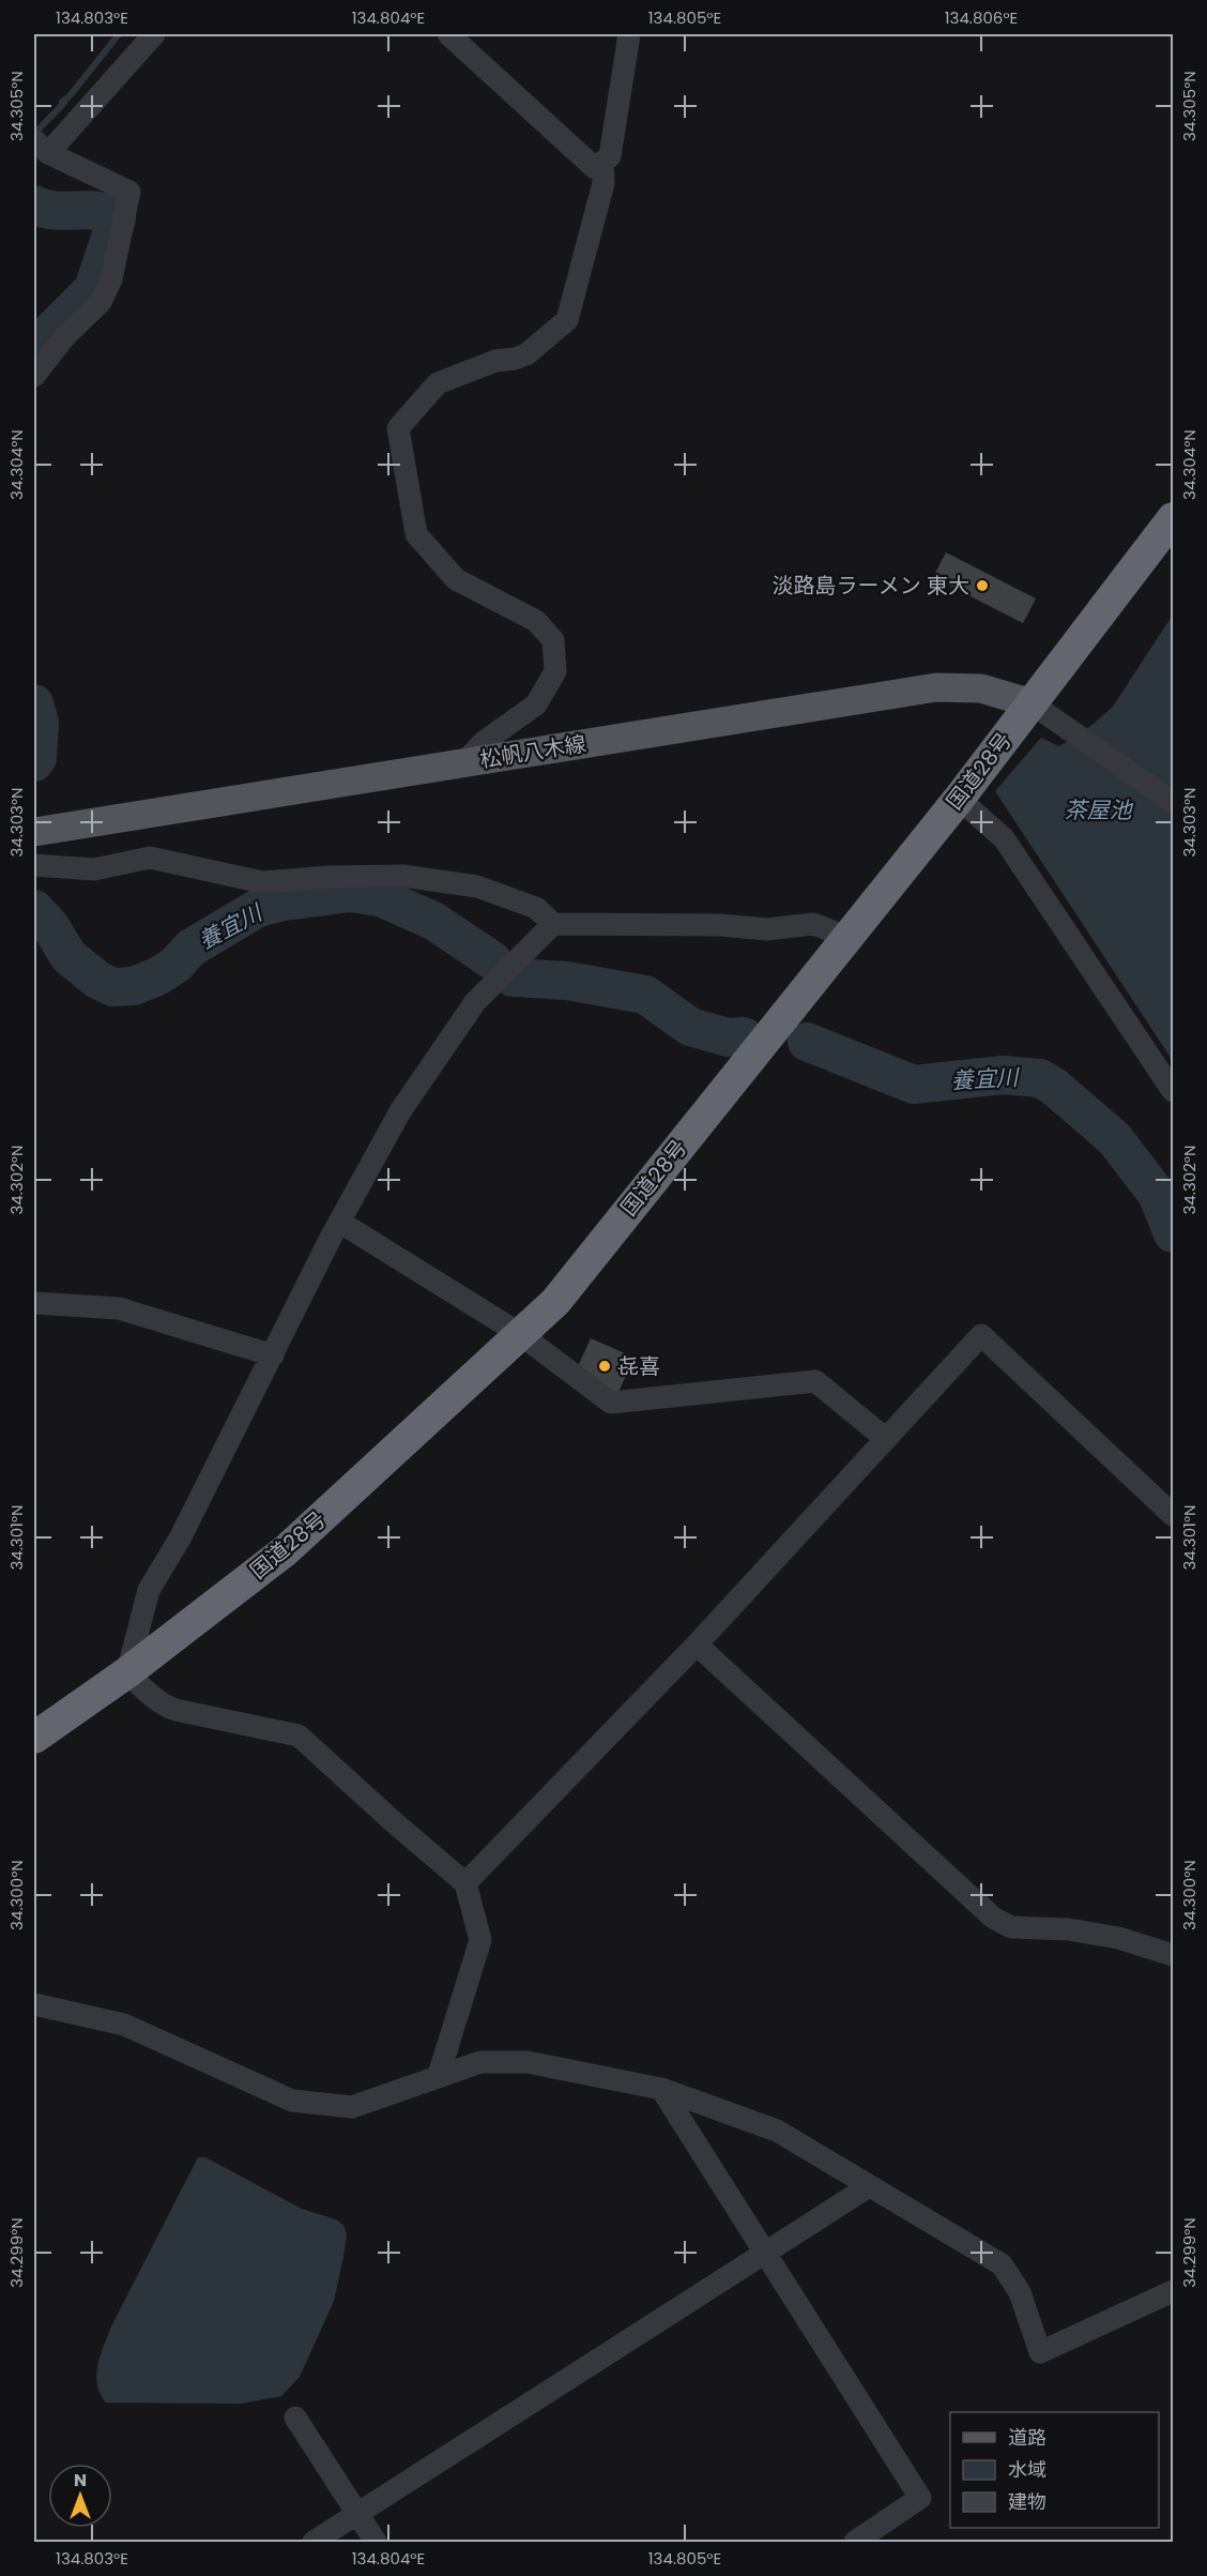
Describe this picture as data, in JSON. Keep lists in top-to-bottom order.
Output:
{
  "streets": {
    "highway": ["国道28号"],
    "main road": ["松帆八木線"]
  },
  "crossings": [
    ["松帆八木線", "国道28号"]
  ],
  "water": ["茶屋池", "養宜川"],
  "places": ["淡路島ラーメン 東大", "㐂喜"],
  "legend": ["道路", "水域", "建物"],
  "north": "top",
  "coordinates": [
    "134.803°E",
    "134.804°E",
    "134.805°E",
    "134.806°E",
    "34.305°N",
    "34.304°N",
    "34.303°N",
    "34.302°N",
    "34.301°N",
    "34.300°N",
    "34.299°N"
  ]
}
